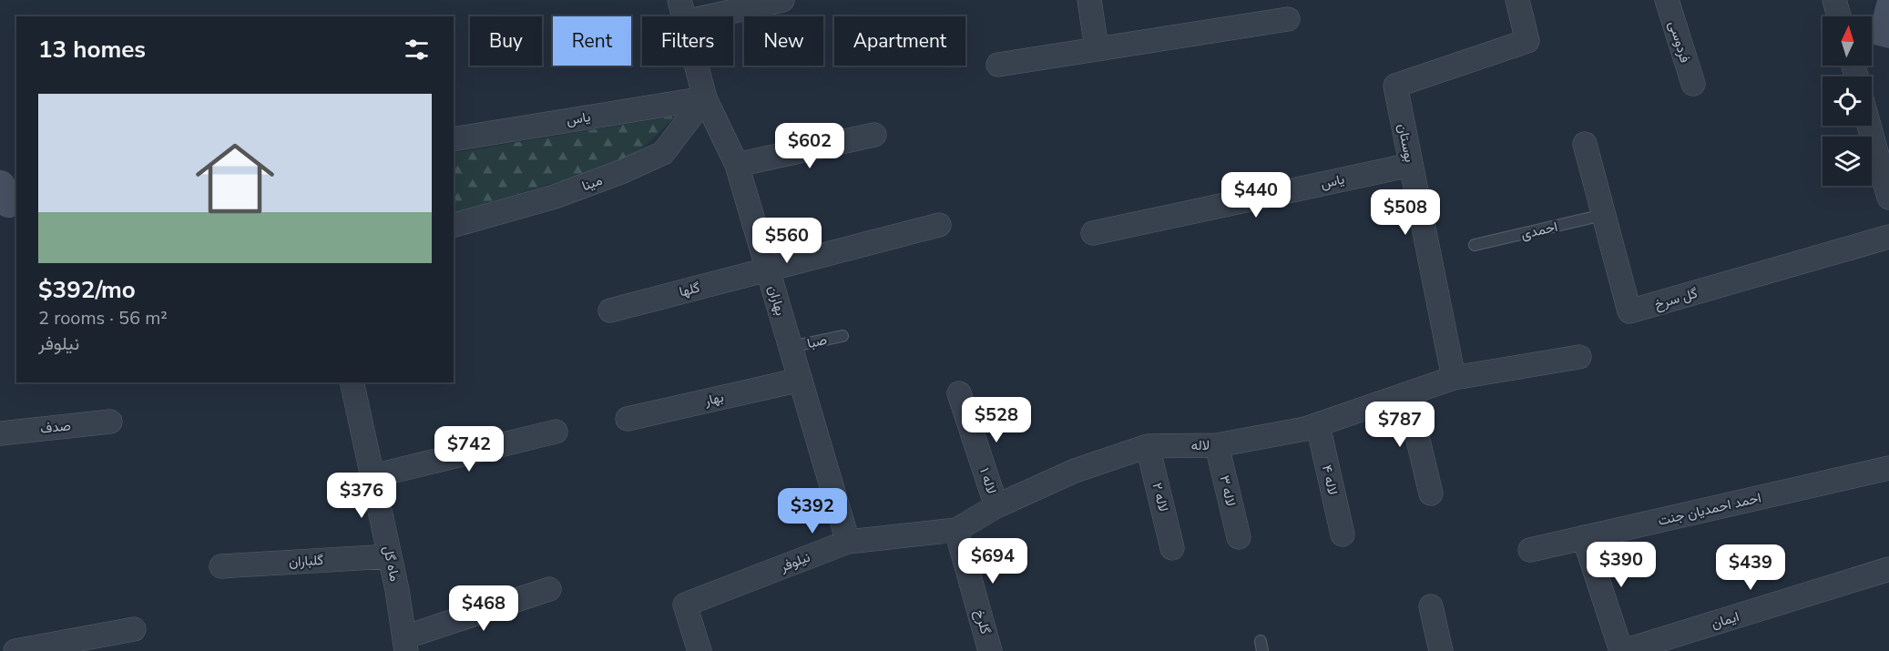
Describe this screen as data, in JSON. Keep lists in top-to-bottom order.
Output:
{
  "streets": {
    "street": [
      "فردوسی",
      "یاس",
      "بوستان",
      "مینا",
      "گلها",
      "گل سرخ",
      "بهاران",
      "بهار",
      "صدف",
      "لاله",
      "لاله ۴",
      "لاله ۱",
      "لاله ۳",
      "لاله ۲",
      "احمد احمدیان جنت",
      "گلباران",
      "نیلوفر",
      "ماه گل",
      "ایمان",
      "گلرخ"
    ],
    "lane": ["احمدی", "صبا"]
  },
  "crossings": [
    ["یاس", "بوستان"],
    ["یاس", "مینا"],
    ["یاس", "بهاران"],
    ["بوستان", "لاله"],
    ["مینا", "بهاران"],
    ["احمدی", "گل سرخ"],
    ["گلها", "بهاران"],
    ["بهاران", "صبا"],
    ["بهاران", "بهار"],
    ["بهاران", "نیلوفر"],
    ["لاله", "لاله ۴"],
    ["لاله", "لاله ۱"],
    ["لاله", "لاله ۳"],
    ["لاله", "لاله ۲"],
    ["لاله", "نیلوفر"],
    ["لاله", "گلرخ"],
    ["گلباران", "ماه گل"],
    ["نیلوفر", "گلرخ"]
  ],
  "north": "top",
  "page": {
    "chip": [
      "Buy",
      "Rent",
      "Filters",
      "New",
      "Apartment"
    ],
    "heading": "13 homes",
    "list": [
      {
        "name": "$392/mo",
        "note": "2 rooms · 56 m² · نیلوفر"
      }
    ],
    "price": [
      "$602",
      "$440",
      "$508",
      "$560",
      "$528",
      "$787",
      "$742",
      "$376",
      "$392",
      "$694",
      "$390",
      "$439",
      "$468"
    ]
  }
}
